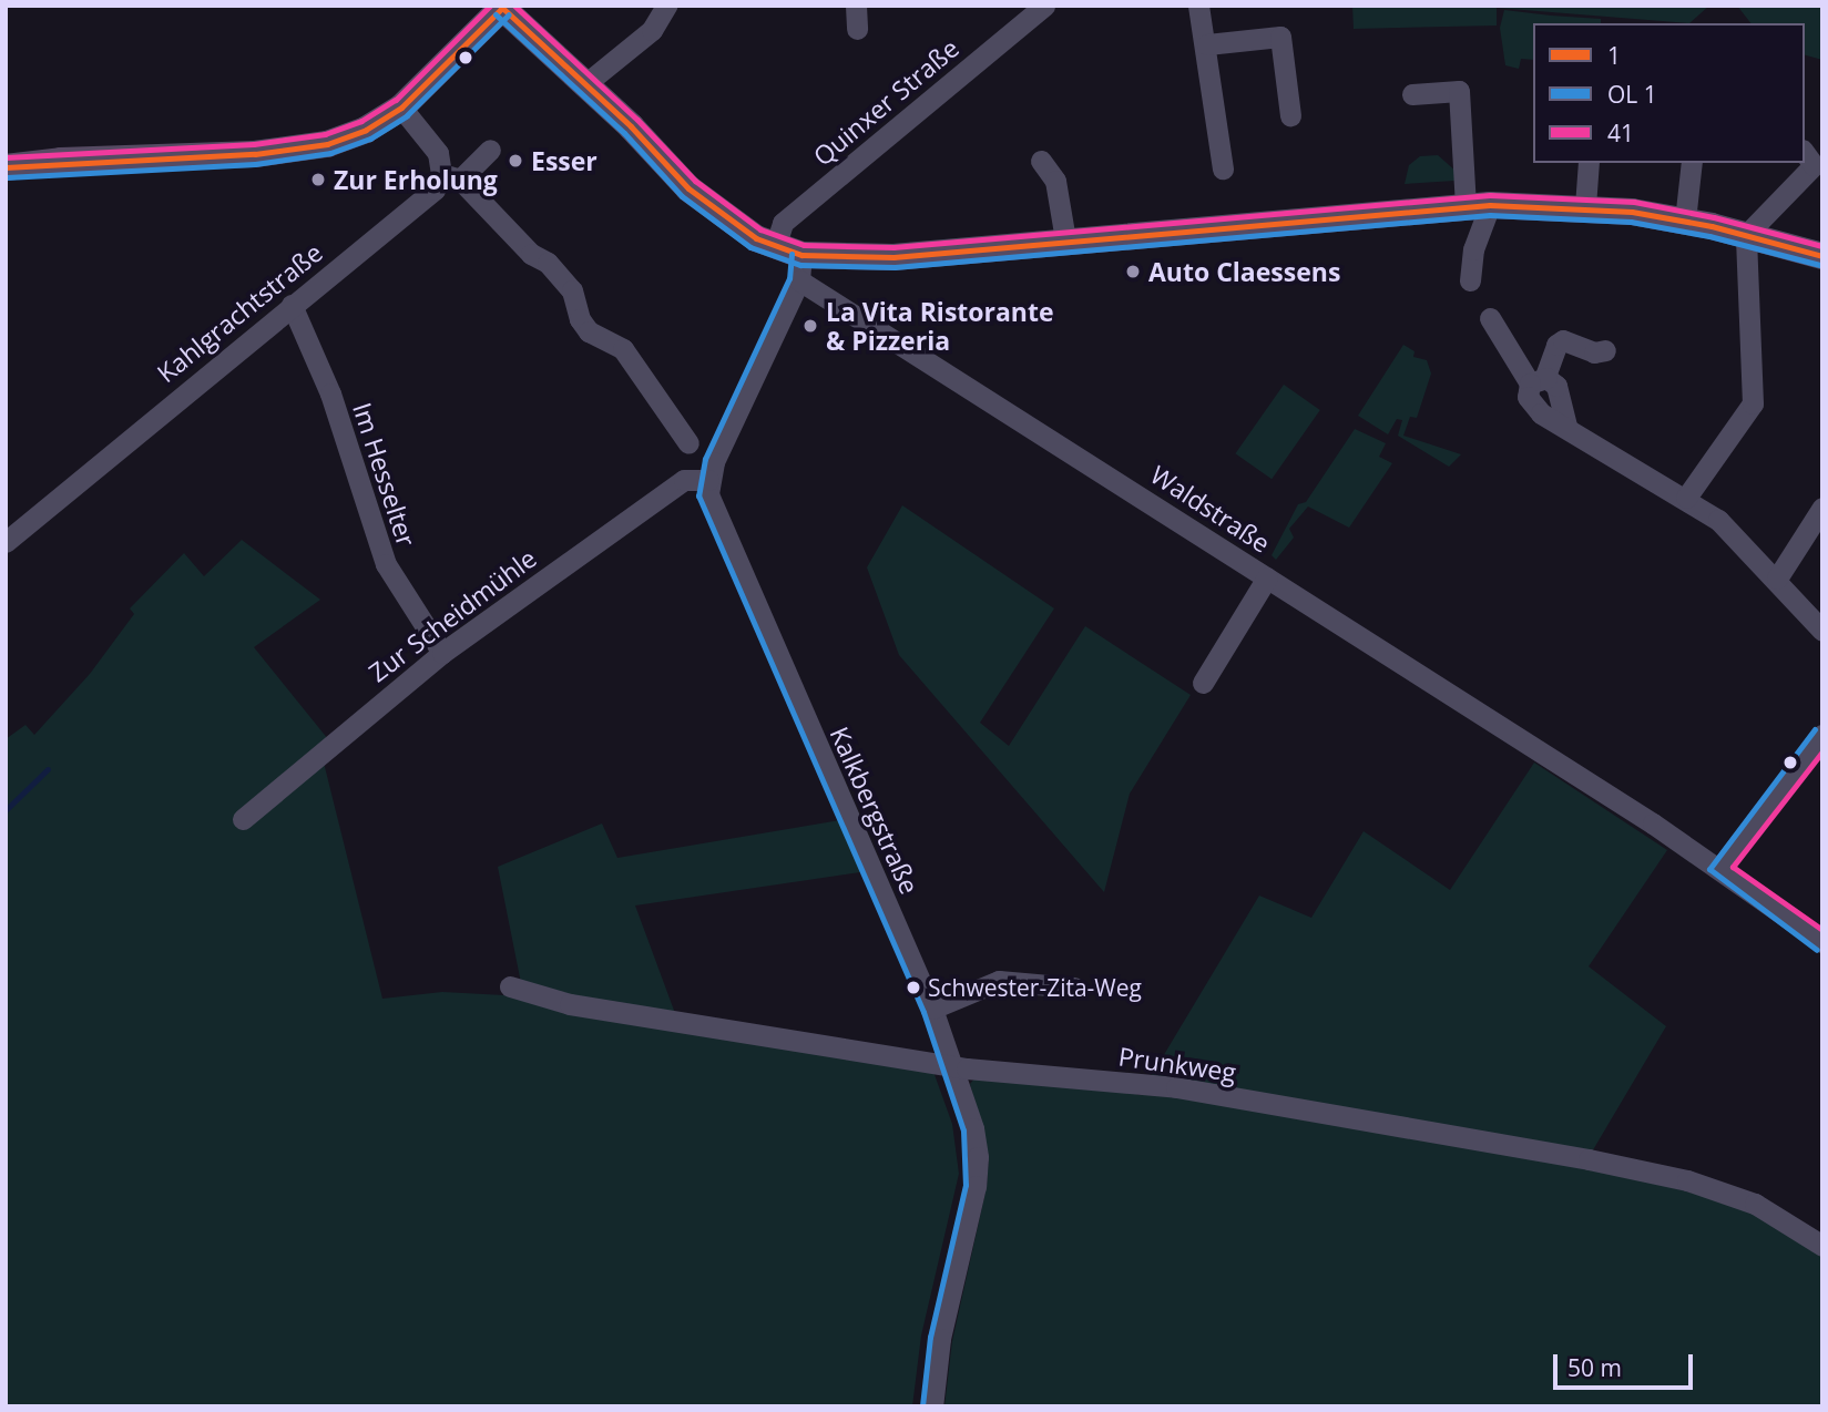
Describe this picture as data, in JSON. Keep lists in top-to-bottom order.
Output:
{
  "streets": {
    "street": [
      "Quinxer Straße",
      "Kahlgrachtstraße",
      "Im Hesselter",
      "Waldstraße",
      "Zur Scheidmühle",
      "Kalkbergstraße",
      "Prunkweg"
    ]
  },
  "crossings": [
    ["Kahlgrachtstraße", "Im Hesselter"],
    ["Im Hesselter", "Zur Scheidmühle"],
    ["Zur Scheidmühle", "Kalkbergstraße"],
    ["Kalkbergstraße", "Prunkweg"]
  ],
  "places": [
    "Esser",
    "Zur Erholung",
    "Auto Claessens",
    "La Vita Ristorante & Pizzeria",
    "Schwester-Zita-Weg"
  ],
  "lines": ["transit line 1", "transit line 41"],
  "legend": ["1", "OL 1", "41"],
  "scale_bar": "50 m"
}
